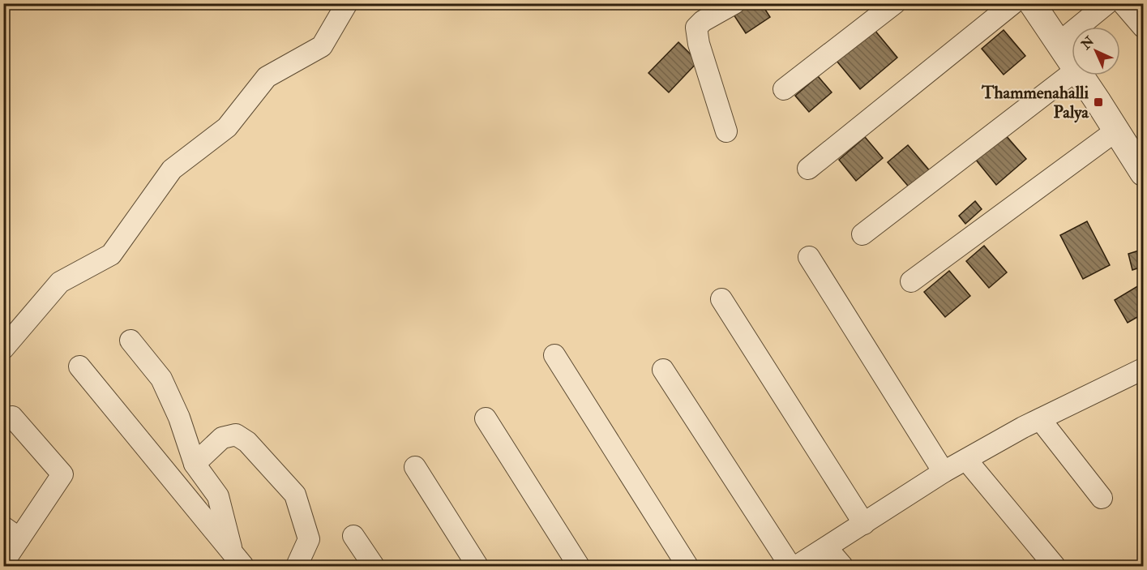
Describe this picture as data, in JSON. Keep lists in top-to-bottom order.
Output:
{
  "places": {
    "transit": ["Thammenahalli Palya"]
  },
  "north": "top left"
}
